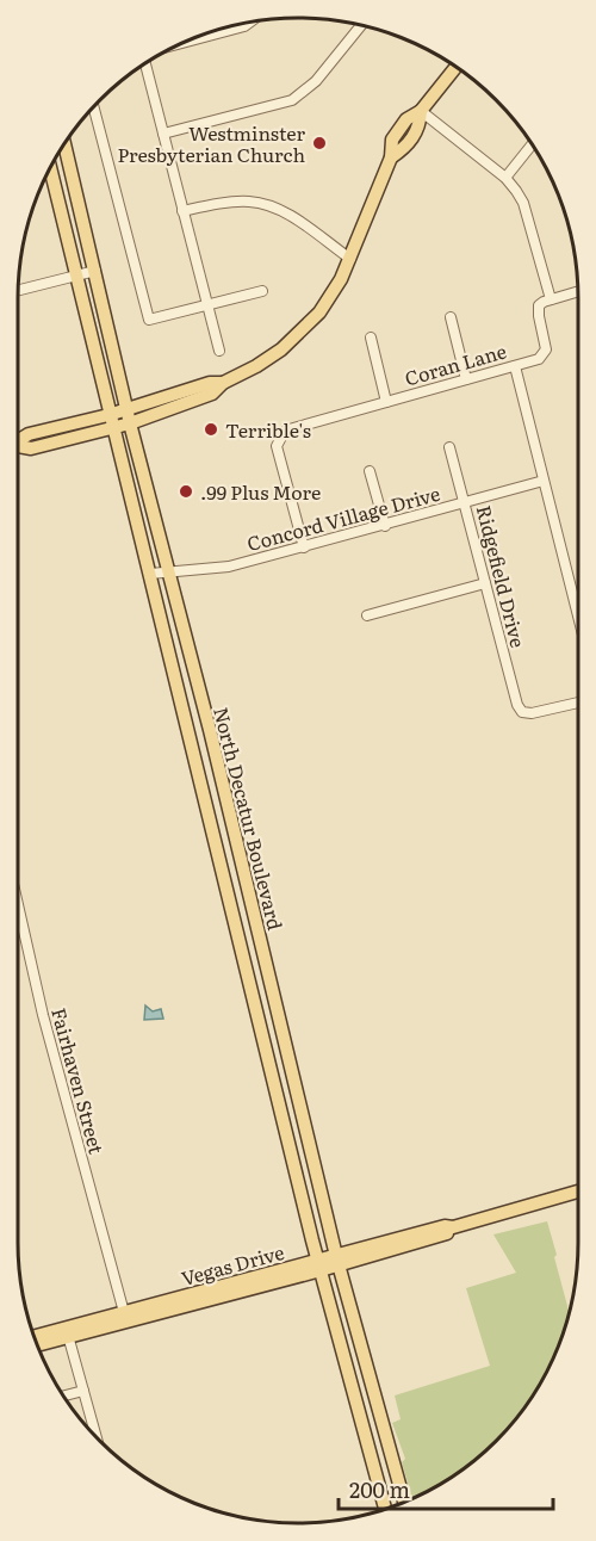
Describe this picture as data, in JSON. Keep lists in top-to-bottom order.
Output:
{
  "streets": {
    "main road": ["North Decatur Boulevard", "Vegas Drive"],
    "street": [
      "Coran Lane",
      "Concord Village Drive",
      "Ridgefield Drive",
      "Fairhaven Street"
    ]
  },
  "crossings": [
    ["Coran Lane", "Concord Village Drive"],
    ["Concord Village Drive", "Ridgefield Drive"],
    ["Concord Village Drive", "North Decatur Boulevard"],
    ["North Decatur Boulevard", "Vegas Drive"],
    ["Fairhaven Street", "Vegas Drive"]
  ],
  "places": ["Westminster Presbyterian Church", "Terrible's", ".99 Plus More"],
  "scale_bar": "200 m"
}
